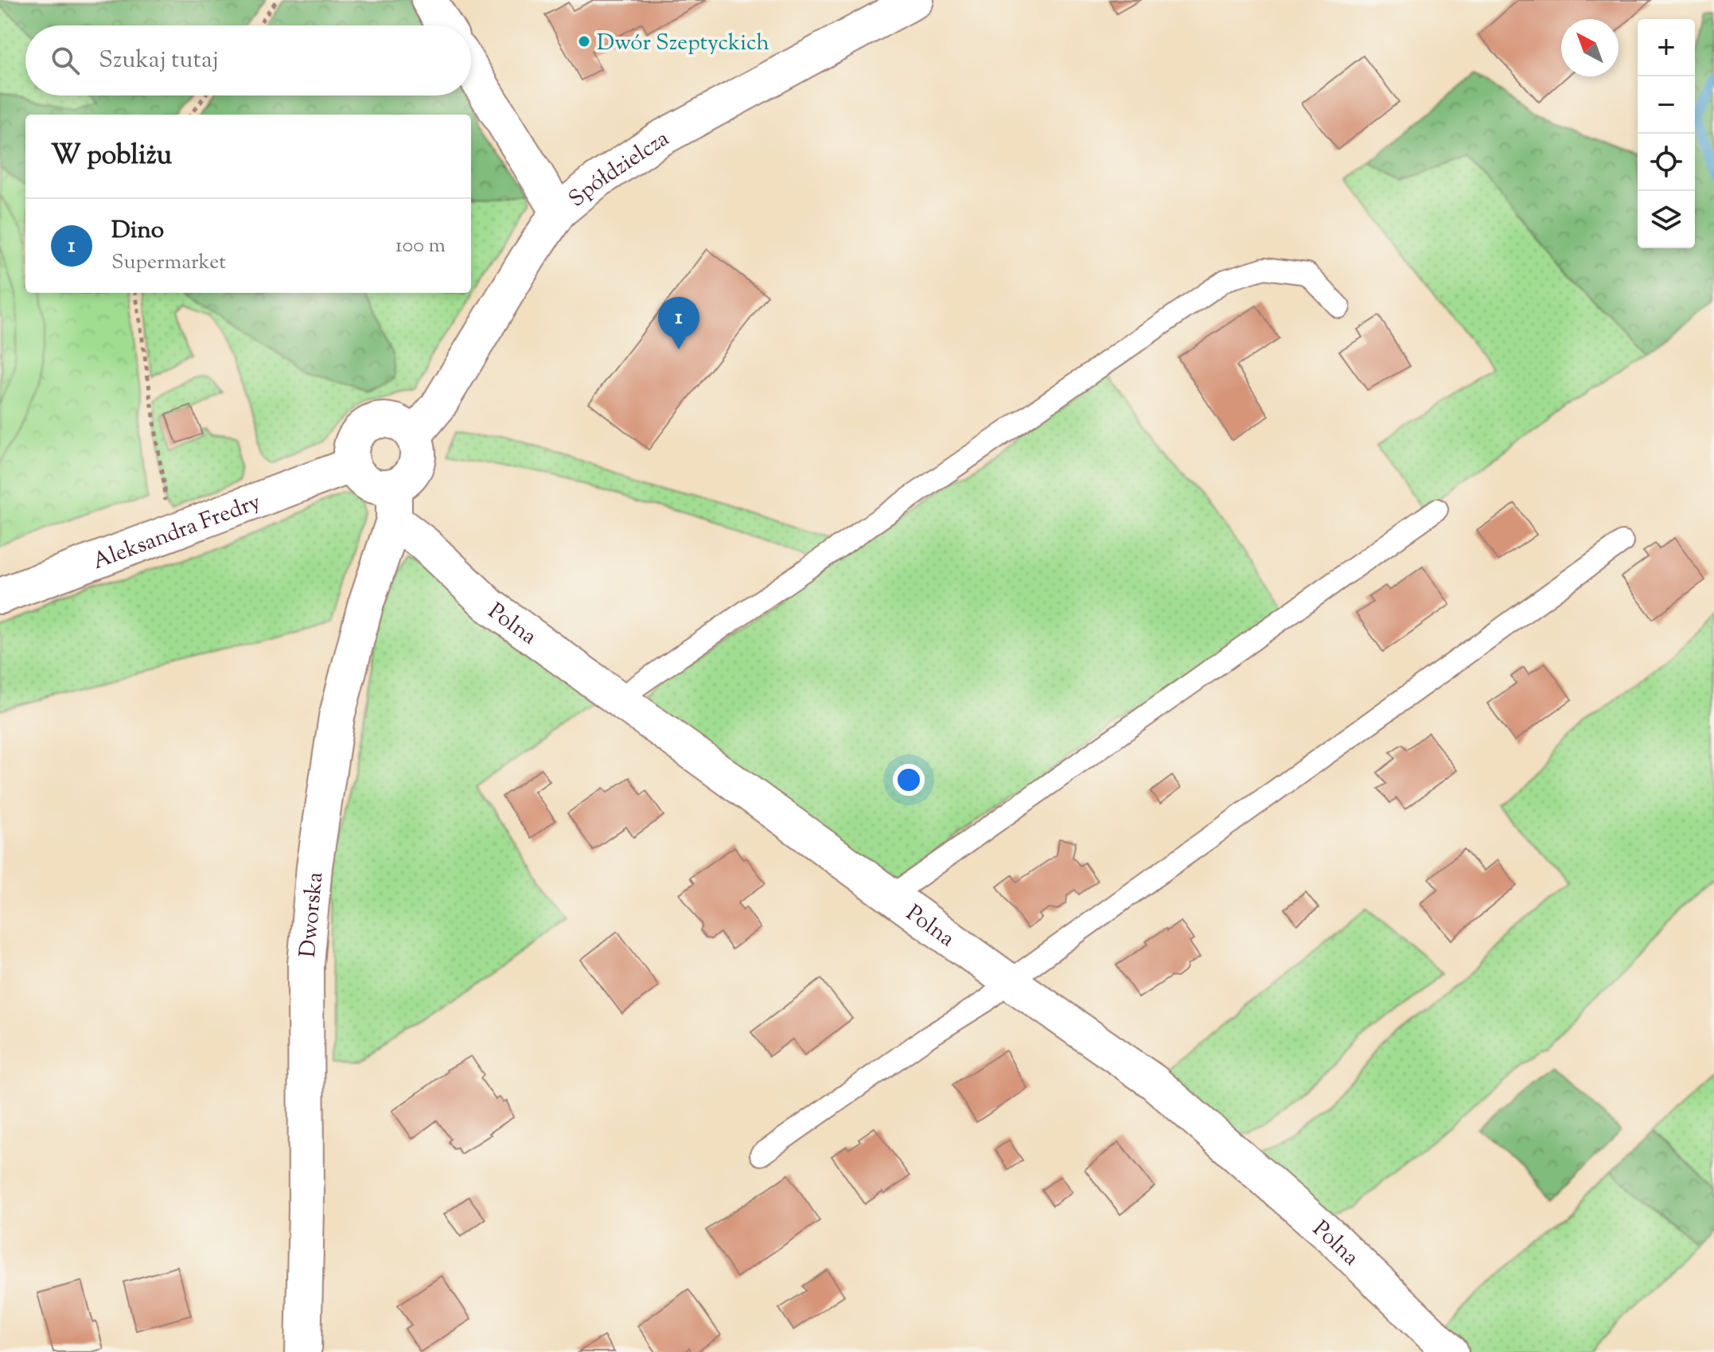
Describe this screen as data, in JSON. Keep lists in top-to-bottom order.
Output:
{
  "streets": {
    "street": [
      "Spółdzielcza",
      "Aleksandra Fredry",
      "Polna",
      "Dworska"
    ]
  },
  "crossings": [
    ["Spółdzielcza", "Aleksandra Fredry"],
    ["Spółdzielcza", "Dworska"],
    ["Aleksandra Fredry", "Dworska"],
    ["Polna", "Dworska"]
  ],
  "places": ["Dwór Szeptyckich"],
  "north": "top left",
  "page": {
    "map_buttons": ["+", "−"],
    "search": "Szukaj tutaj",
    "heading": "W pobliżu",
    "list": [
      {
        "mark": "1",
        "name": "Dino",
        "note": "Supermarket",
        "value": "100 m"
      }
    ],
    "pins": "1"
  }
}
